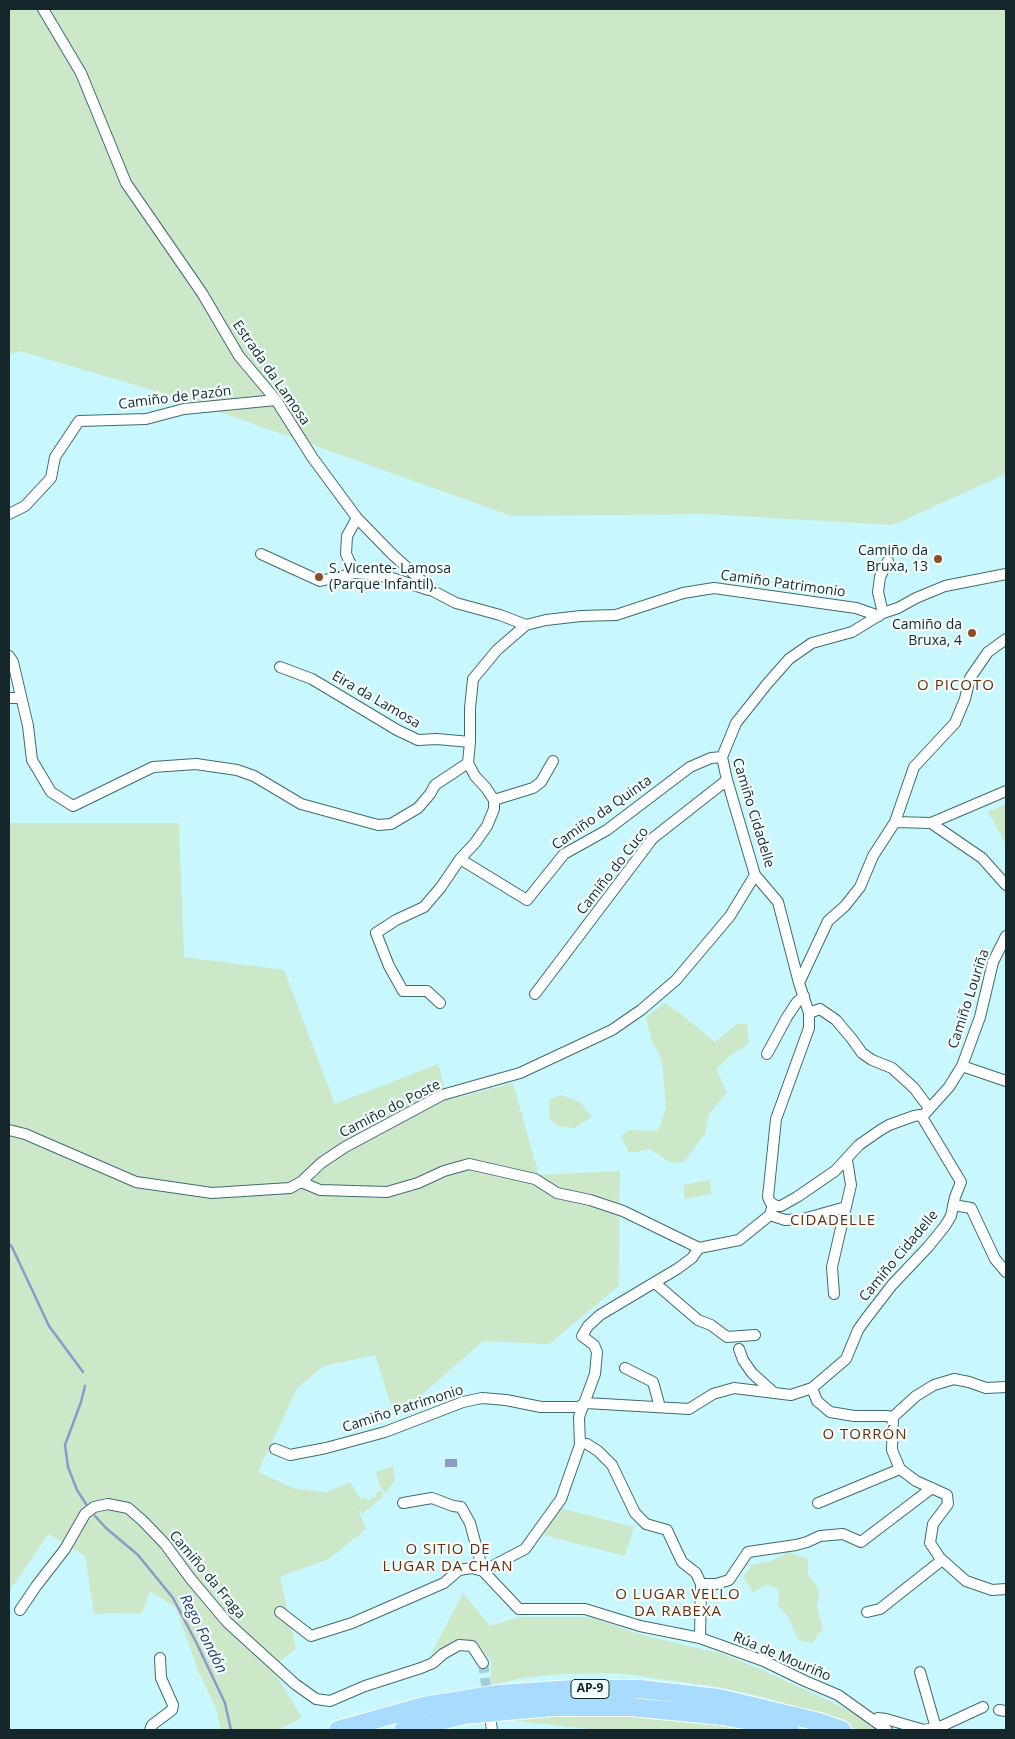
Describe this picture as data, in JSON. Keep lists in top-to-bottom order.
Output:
{
  "streets": {
    "highway": ["AP-9"],
    "street": [
      "Estrada da Lamosa",
      "Camiño de Pazón",
      "Camiño Patrimonio",
      "Eira da Lamosa",
      "Camiño da Quinta",
      "Camiño Cidadelle",
      "Camiño do Cuco",
      "Camiño Louriña",
      "Camiño do Poste",
      "Camiño da Fraga",
      "Rúa de Mouriño"
    ]
  },
  "crossings": [
    ["Estrada da Lamosa", "Camiño de Pazón"],
    ["Estrada da Lamosa", "Camiño Patrimonio"],
    ["Camiño Patrimonio", "Eira da Lamosa"],
    ["Camiño Patrimonio", "Camiño Cidadelle"],
    ["Camiño da Quinta", "Camiño Cidadelle"],
    ["Camiño Cidadelle", "Camiño do Cuco"],
    ["Camiño Cidadelle", "Camiño Louriña"],
    ["Camiño Cidadelle", "Camiño do Poste"]
  ],
  "districts": [
    "O PICOTO",
    "CIDADELLE",
    "O TORRÓN",
    "O SITIO DE LUGAR DA CHAN",
    "O LUGAR VELLO DA RABEXA"
  ],
  "water": ["Rego Fondón"],
  "places": ["Camiño da Bruxa, 13", "S. Vicente- Lamosa (Parque Infantil).", "Camiño da Bruxa, 4"]
}
